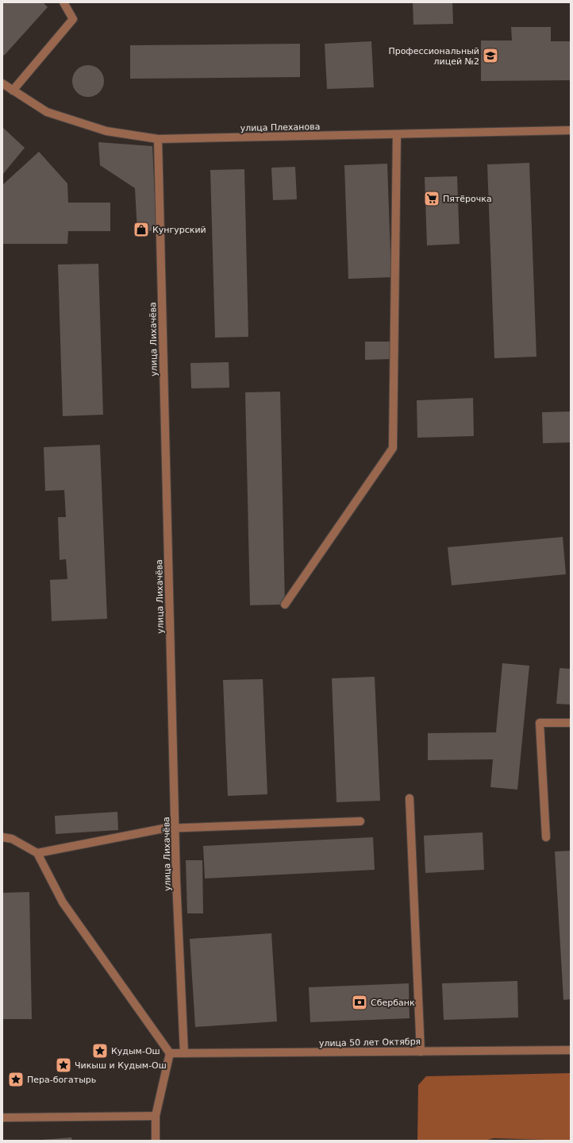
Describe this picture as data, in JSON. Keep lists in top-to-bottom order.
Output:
{
  "streets": {
    "street": ["улица Плеханова", "улица Лихачёва", "улица 50 лет Октября"]
  },
  "crossings": [
    ["улица Плеханова", "улица Лихачёва"],
    ["улица Лихачёва", "улица 50 лет Октября"]
  ],
  "places": {
    "school or university": ["Профессиональный лицей №2"],
    "supermarket": ["Пятёрочка"],
    "shop": ["Кунгурский"],
    "bank": ["Сбербанк"],
    "place": ["Кудым-Ош", "Чикыш и Кудым-Ош", "Пера-богатырь"]
  }
}
